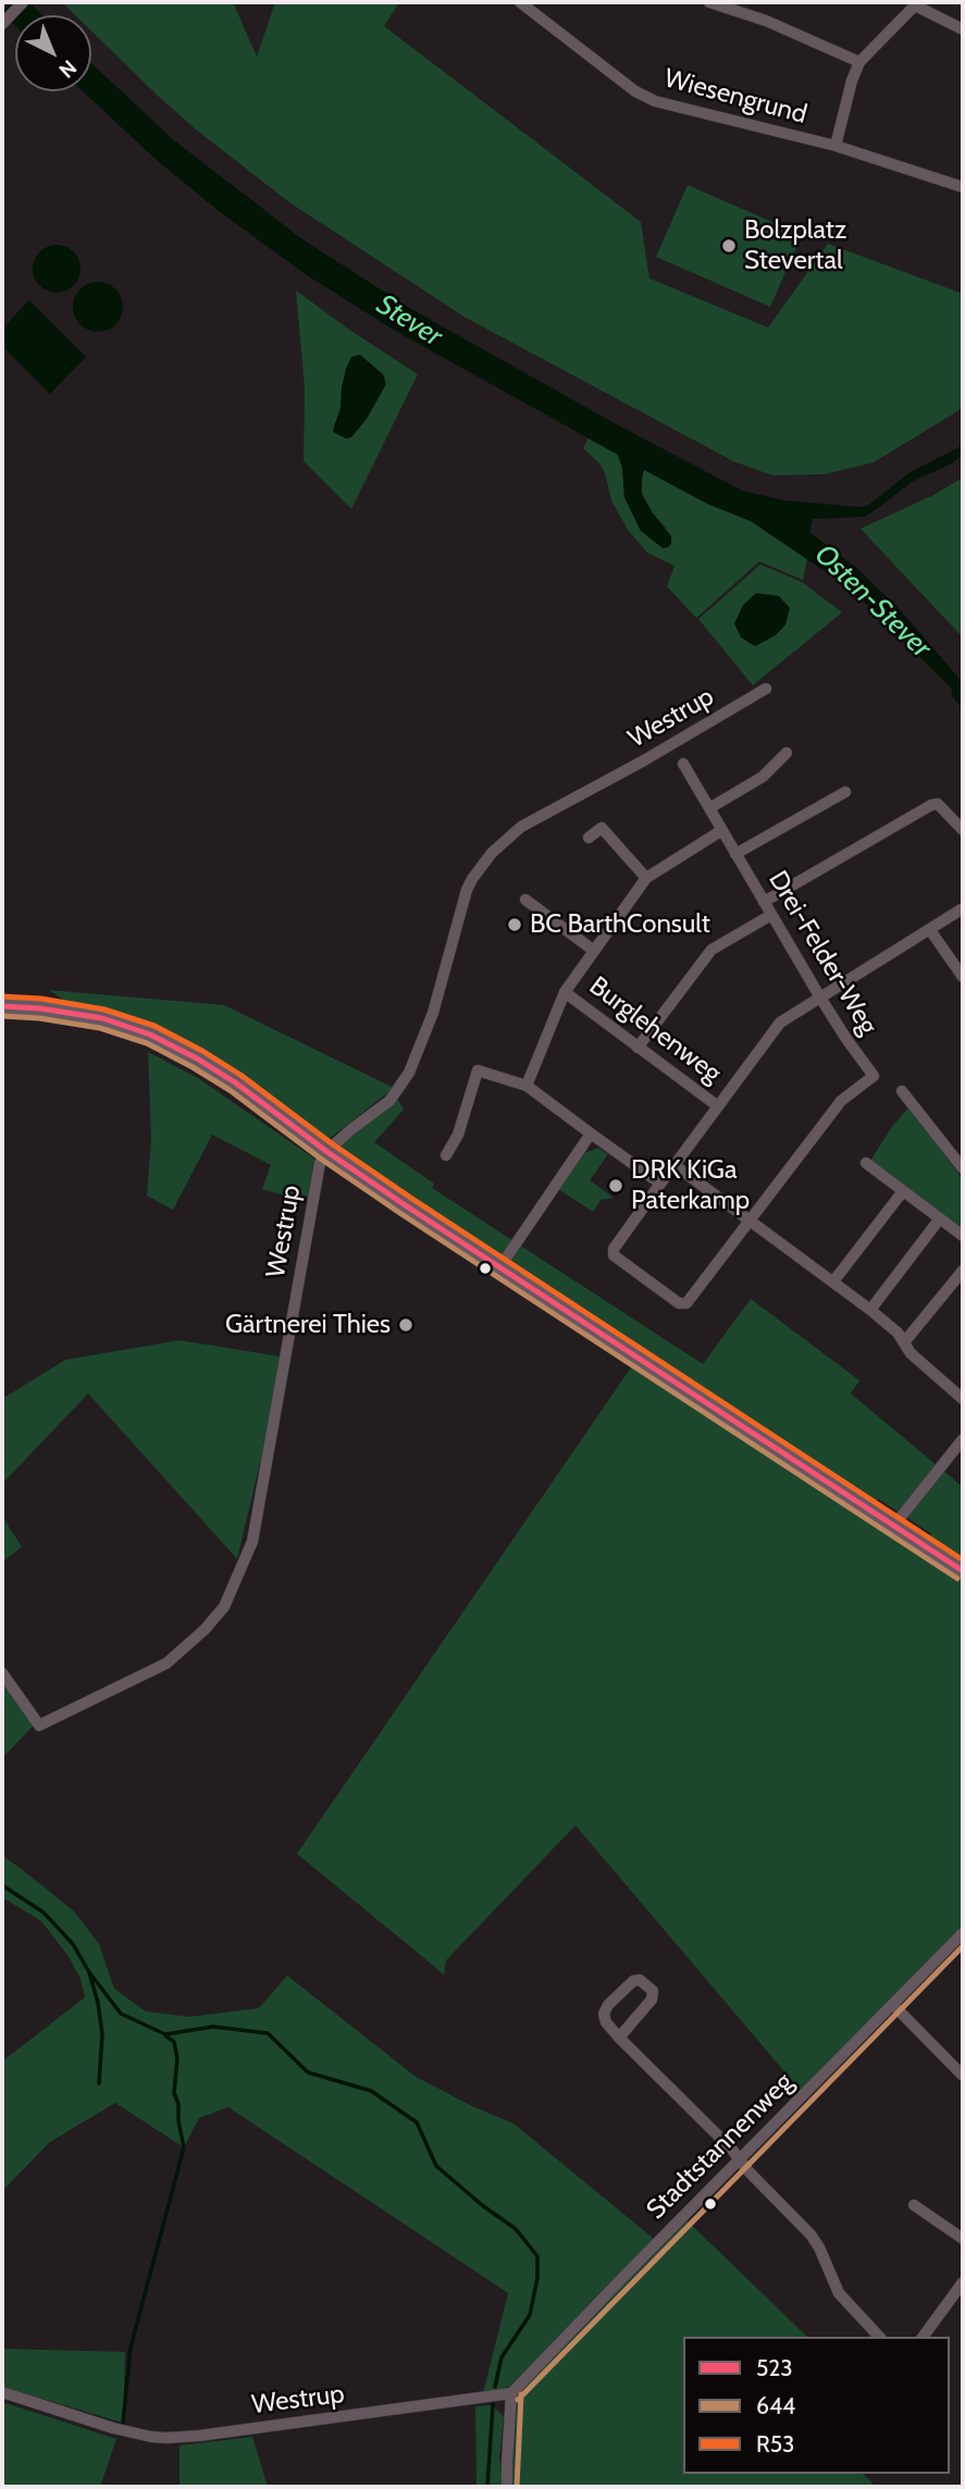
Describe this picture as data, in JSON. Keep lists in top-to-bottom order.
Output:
{
  "streets": {
    "street": [
      "Wiesengrund",
      "Westrup",
      "Drei-Felder-Weg",
      "Burglehenweg",
      "Stadtstannenweg"
    ]
  },
  "crossings": [
    ["Westrup", "Stadtstannenweg"]
  ],
  "water": ["Stever", "Osten-Stever"],
  "places": [
    "Bolzplatz Stevertal",
    "BC BarthConsult",
    "DRK KiGa Paterkamp",
    "Gärtnerei Thies"
  ],
  "lines": ["transit line R53", "transit line 523", "transit line 644"],
  "legend": ["523", "644", "R53"],
  "north": "bottom right"
}
